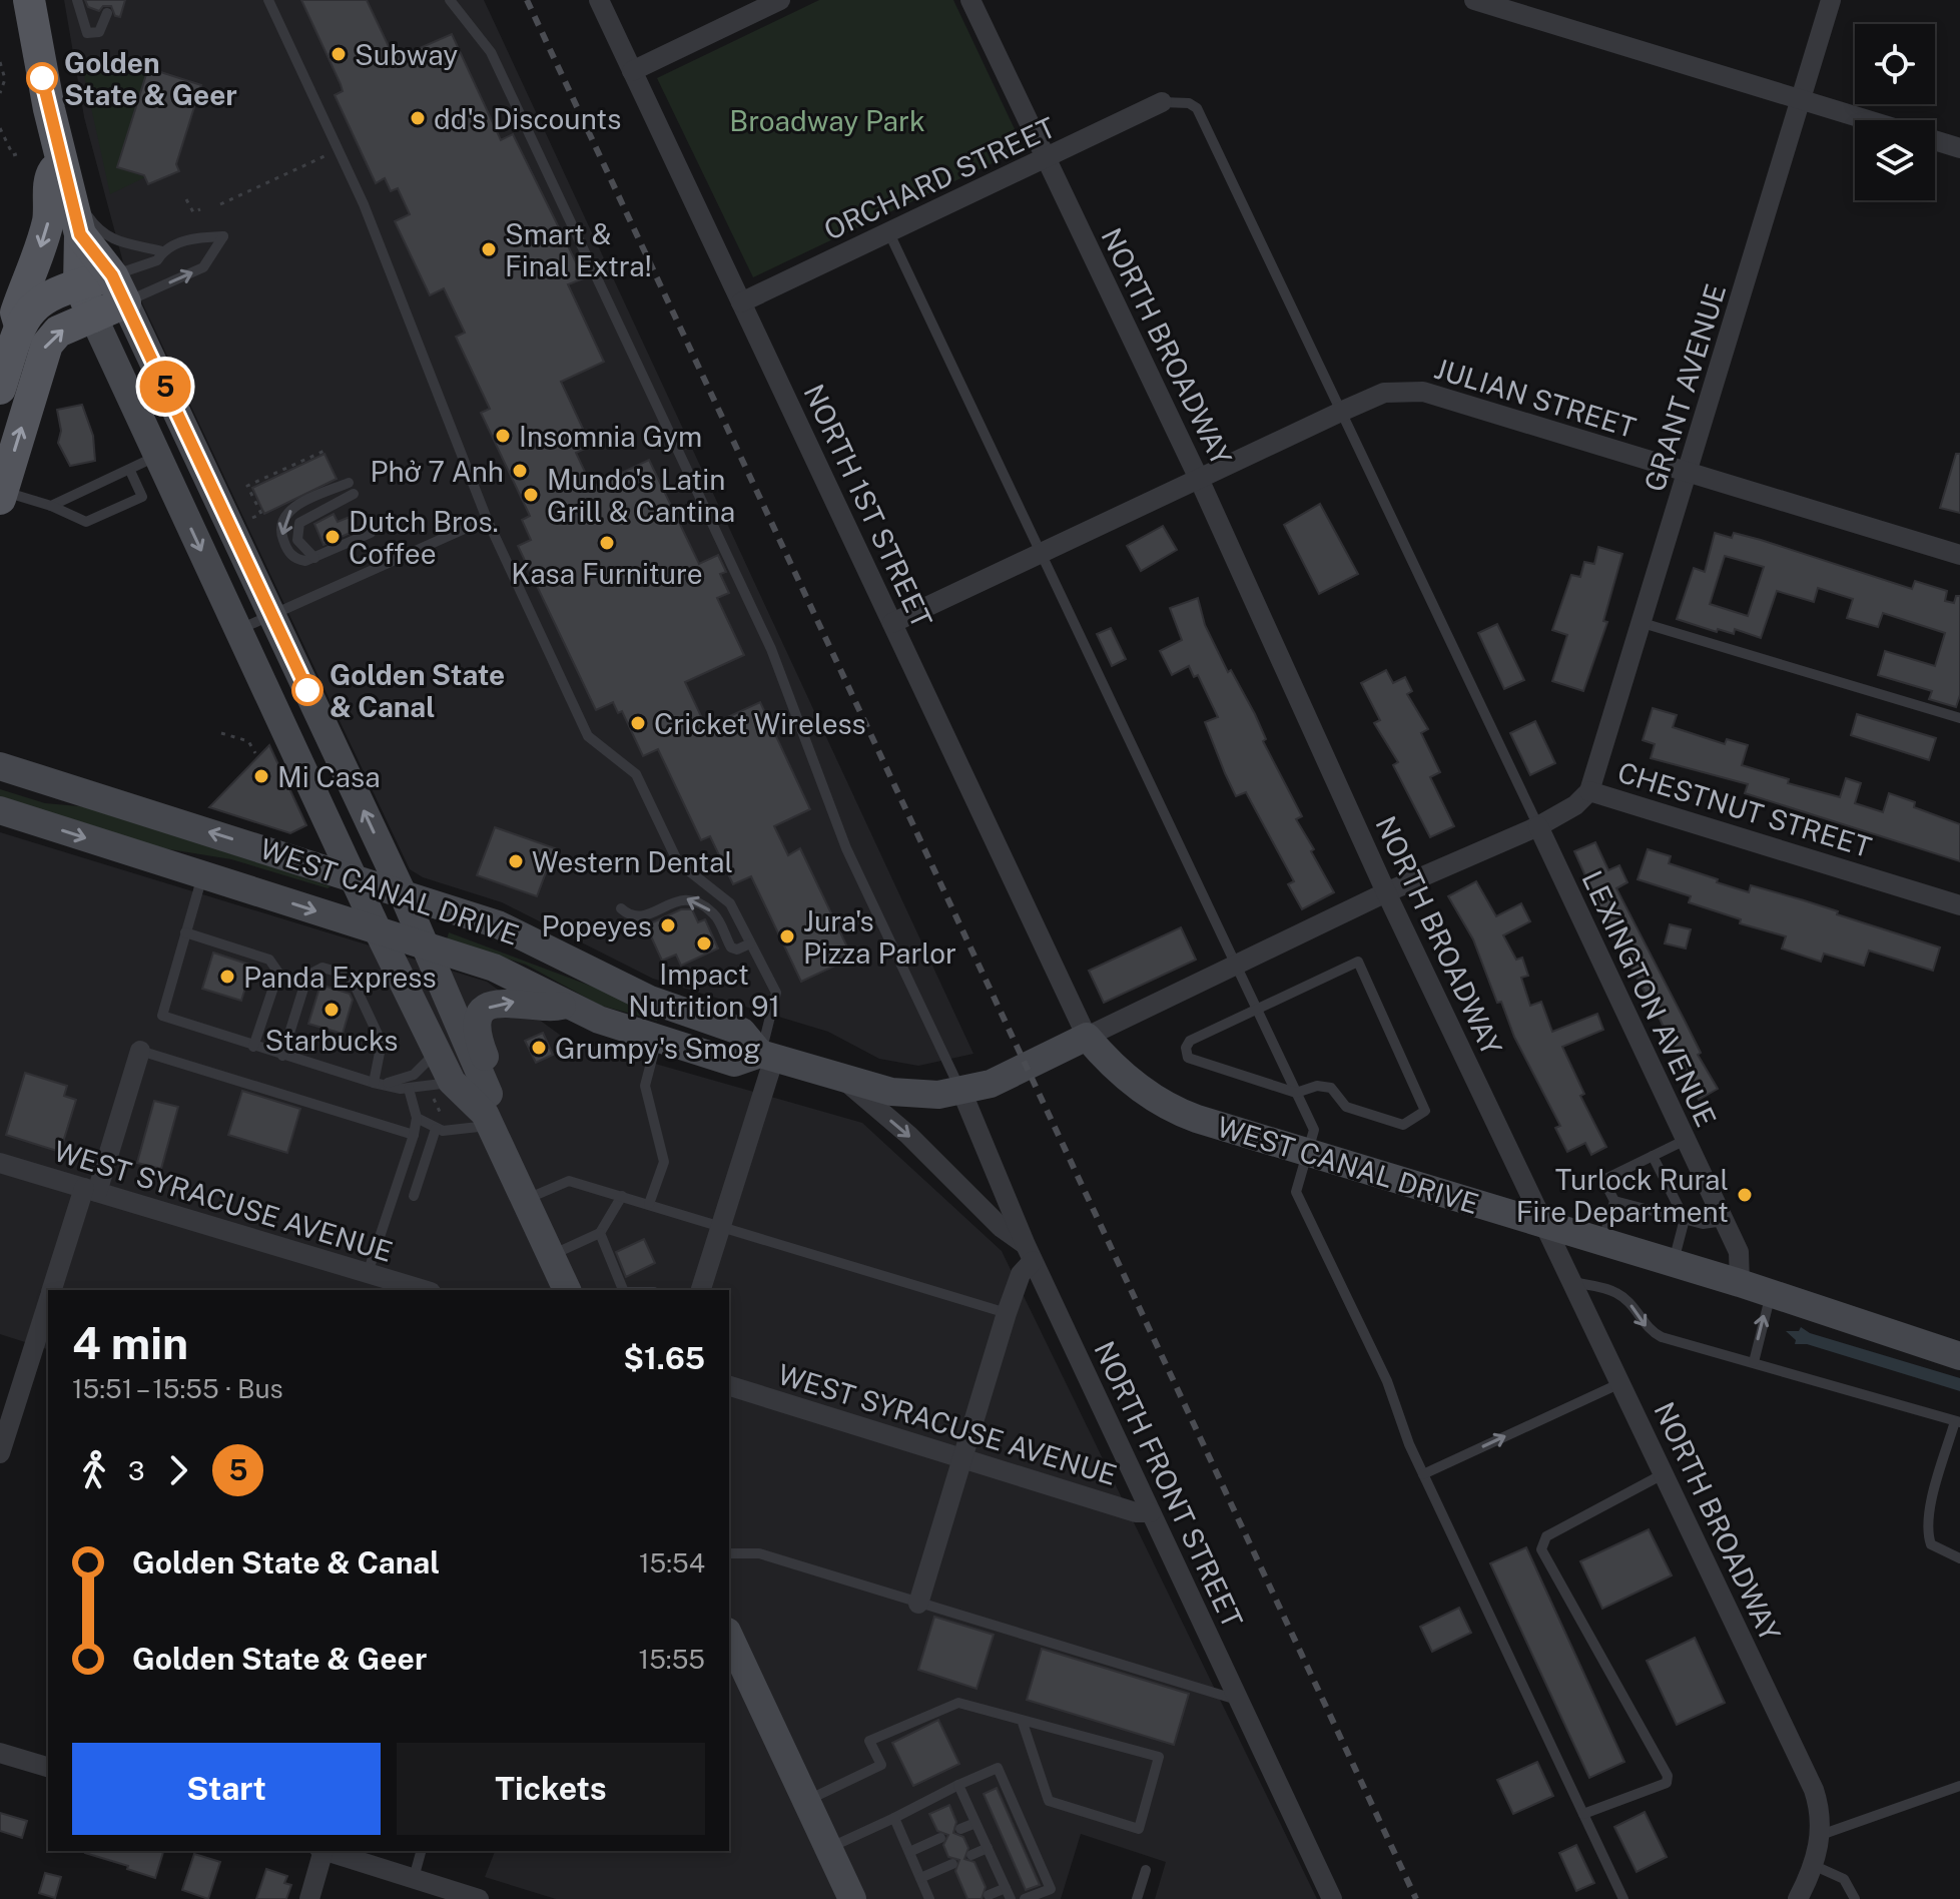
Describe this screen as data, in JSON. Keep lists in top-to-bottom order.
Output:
{
  "streets": {
    "main road": ["WEST CANAL DRIVE"],
    "street": [
      "ORCHARD STREET",
      "NORTH BROADWAY",
      "GRANT AVENUE",
      "JULIAN STREET",
      "NORTH 1ST STREET",
      "CHESTNUT STREET",
      "LEXINGTON AVENUE",
      "WEST SYRACUSE AVENUE",
      "NORTH FRONT STREET"
    ]
  },
  "crossings": [
    ["ORCHARD STREET", "NORTH BROADWAY"],
    ["ORCHARD STREET", "NORTH 1ST STREET"],
    ["NORTH BROADWAY", "JULIAN STREET"],
    ["NORTH BROADWAY", "CHESTNUT STREET"],
    ["NORTH BROADWAY", "WEST CANAL DRIVE"],
    ["GRANT AVENUE", "JULIAN STREET"],
    ["GRANT AVENUE", "CHESTNUT STREET"],
    ["JULIAN STREET", "NORTH 1ST STREET"],
    ["NORTH 1ST STREET", "CHESTNUT STREET"],
    ["NORTH 1ST STREET", "WEST CANAL DRIVE"],
    ["CHESTNUT STREET", "WEST CANAL DRIVE"],
    ["CHESTNUT STREET", "LEXINGTON AVENUE"],
    ["WEST CANAL DRIVE", "LEXINGTON AVENUE"],
    ["WEST CANAL DRIVE", "NORTH FRONT STREET"],
    ["WEST SYRACUSE AVENUE", "NORTH FRONT STREET"]
  ],
  "parks": ["Broadway Park"],
  "places": [
    "Subway",
    "Golden State & Geer",
    "dd's Discounts",
    "Smart & Final Extra!",
    "Insomnia Gym",
    "Phở 7 Anh",
    "Mundo's Latin Grill & Cantina",
    "Dutch Bros. Coffee",
    "Kasa Furniture",
    "Golden State & Canal",
    "Cricket Wireless",
    "Mi Casa",
    "Western Dental",
    "Popeyes",
    "Jura's Pizza Parlor",
    "Impact Nutrition 91",
    "Panda Express",
    "Starbucks",
    "Grumpy's Smog",
    "Turlock Rural Fire Department"
  ],
  "lines": ["bus line 5"],
  "page": {
    "on_map": "5",
    "heading": ["4 min", "15:51 – 15:55 · Bus", "$1.65"],
    "legs": ["3", "5"],
    "list": [
      {
        "name": "Golden State & Canal",
        "value": "15:54"
      },
      {
        "name": "Golden State & Geer",
        "value": "15:55"
      }
    ],
    "buttons": ["Start", "Tickets"]
  }
}
